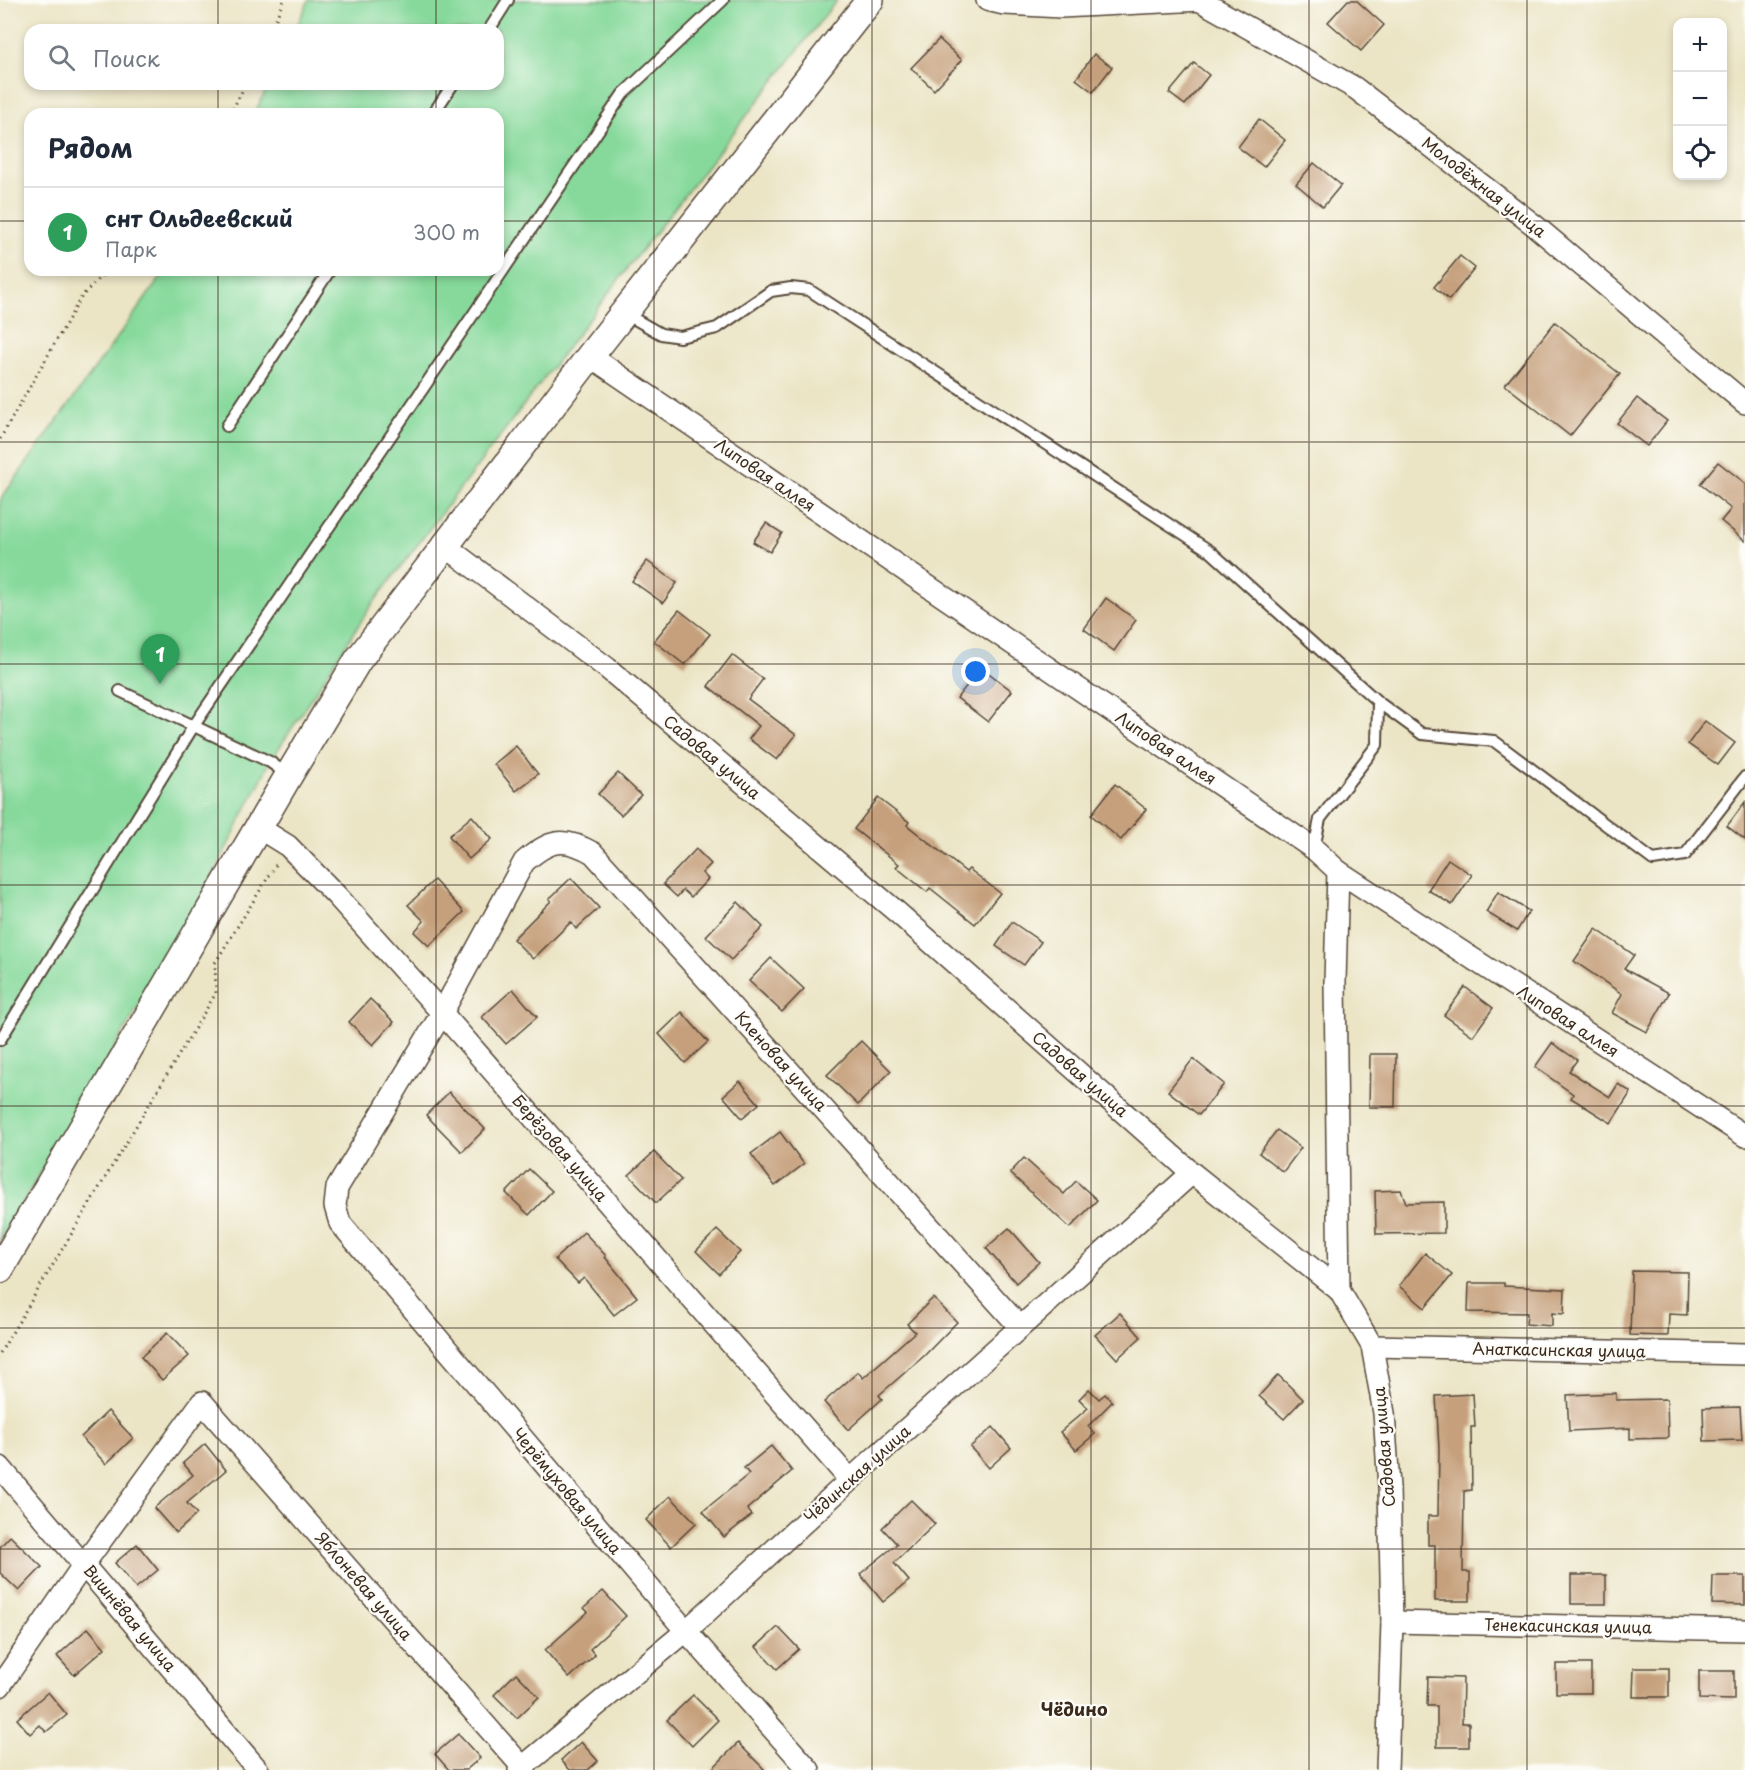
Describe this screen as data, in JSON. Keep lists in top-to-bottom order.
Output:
{
  "streets": {
    "street": [
      "Молодёжная улица",
      "Липовая аллея",
      "Садовая улица",
      "Кленовая улица",
      "Берёзовая улица",
      "Анаткасинская улица",
      "Чёдинская улица",
      "Черёмуховая улица",
      "Яблоневая улица",
      "Вишнёвая улица",
      "Тенекасинская улица"
    ]
  },
  "crossings": [
    ["Садовая улица", "Анаткасинская улица"],
    ["Садовая улица", "Чёдинская улица"],
    ["Садовая улица", "Тенекасинская улица"],
    ["Кленовая улица", "Берёзовая улица"],
    ["Кленовая улица", "Чёдинская улица"],
    ["Кленовая улица", "Черёмуховая улица"],
    ["Берёзовая улица", "Чёдинская улица"],
    ["Берёзовая улица", "Черёмуховая улица"],
    ["Чёдинская улица", "Черёмуховая улица"],
    ["Чёдинская улица", "Яблоневая улица"],
    ["Яблоневая улица", "Вишнёвая улица"]
  ],
  "districts": ["Чёдино"],
  "page": {
    "map_buttons": ["+", "−"],
    "search": "Поиск",
    "heading": "Рядом",
    "list": [
      {
        "mark": "1",
        "name": "снт Ольдеевский",
        "note": "Парк",
        "value": "300 m"
      }
    ],
    "pins": "1"
  }
}
